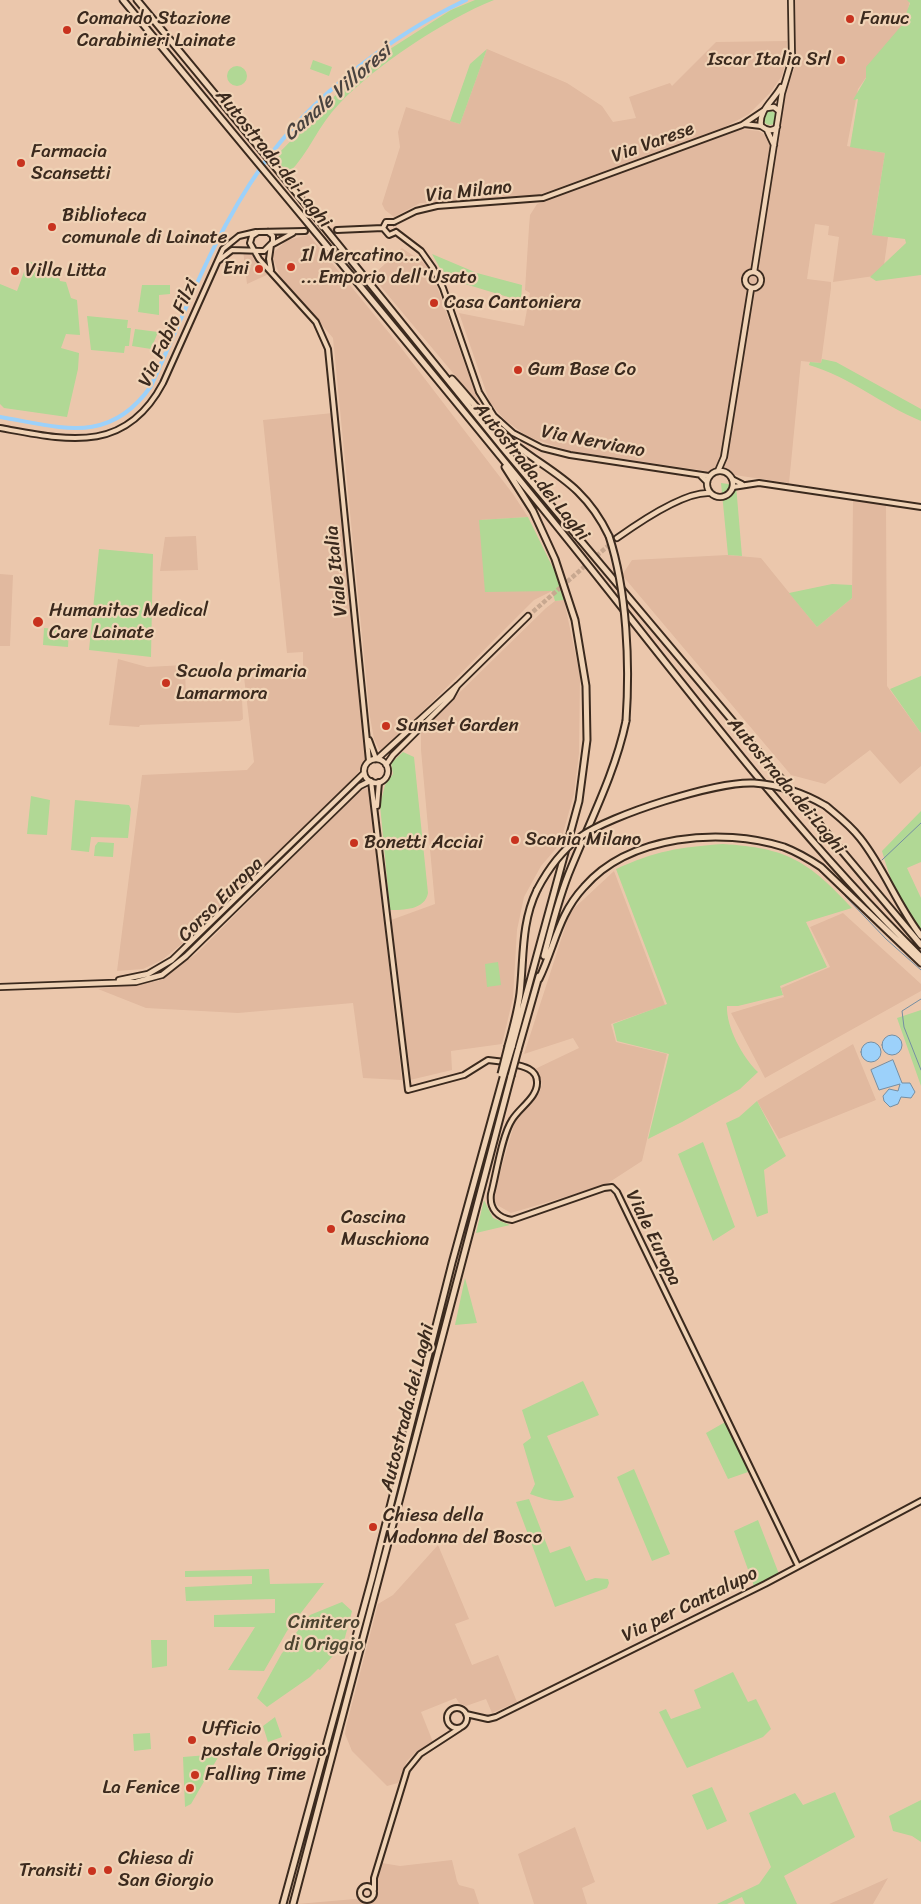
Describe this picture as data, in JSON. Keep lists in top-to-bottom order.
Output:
{
  "streets": {
    "highway": ["Autostrada dei Laghi"],
    "main road": ["Corso Europa"],
    "street": [
      "Via Varese",
      "Via Milano",
      "Via Fabio Filzi",
      "Via Nerviano",
      "Viale Italia",
      "Viale Europa",
      "Via per Cantalupo"
    ]
  },
  "crossings": [
    ["Via Varese", "Via Milano"],
    ["Via Milano", "Via Nerviano"],
    ["Via Fabio Filzi", "Viale Italia"],
    ["Viale Italia", "Corso Europa"],
    ["Viale Europa", "Via per Cantalupo"]
  ],
  "water": ["Canale Villoresi"],
  "parks": ["Cimitero di Origgio"],
  "places": [
    "Fanuc",
    "Comando Stazione Carabinieri Lainate",
    "Iscar Italia Srl",
    "Farmacia Scansetti",
    "Biblioteca comunale di Lainate",
    "Il Mercatino... ...Emporio dell'Usato",
    "Eni",
    "Villa Litta",
    "Casa Cantoniera",
    "Gum Base Co",
    "Humanitas Medical Care Lainate",
    "Scuola primaria Lamarmora",
    "Sunset Garden",
    "Scania Milano",
    "Bonetti Acciai",
    "Cascina Muschiona",
    "Chiesa della Madonna del Bosco",
    "Ufficio postale Origgio",
    "Falling Time",
    "La Fenice",
    "Chiesa di San Giorgio",
    "Transiti"
  ]
}
